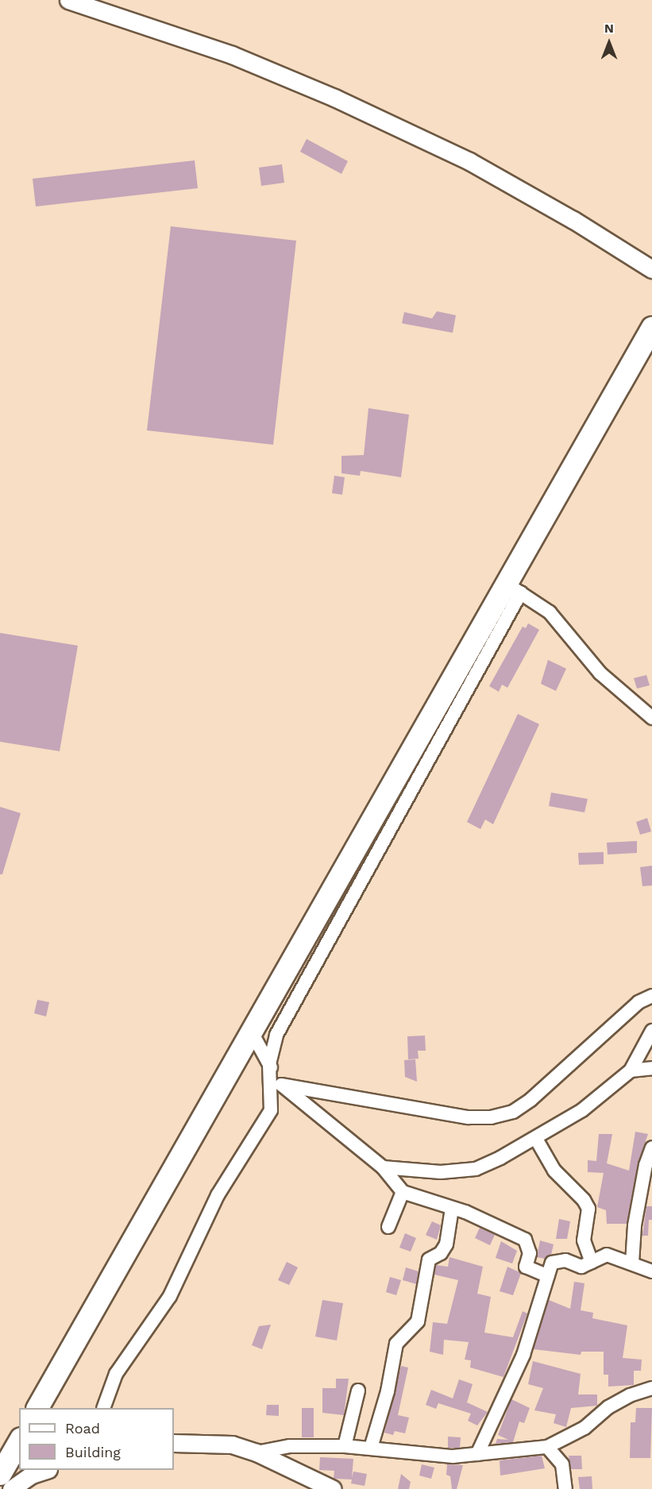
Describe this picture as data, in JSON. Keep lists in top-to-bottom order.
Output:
{
  "legend": ["Road", "Building"],
  "north": "top"
}
